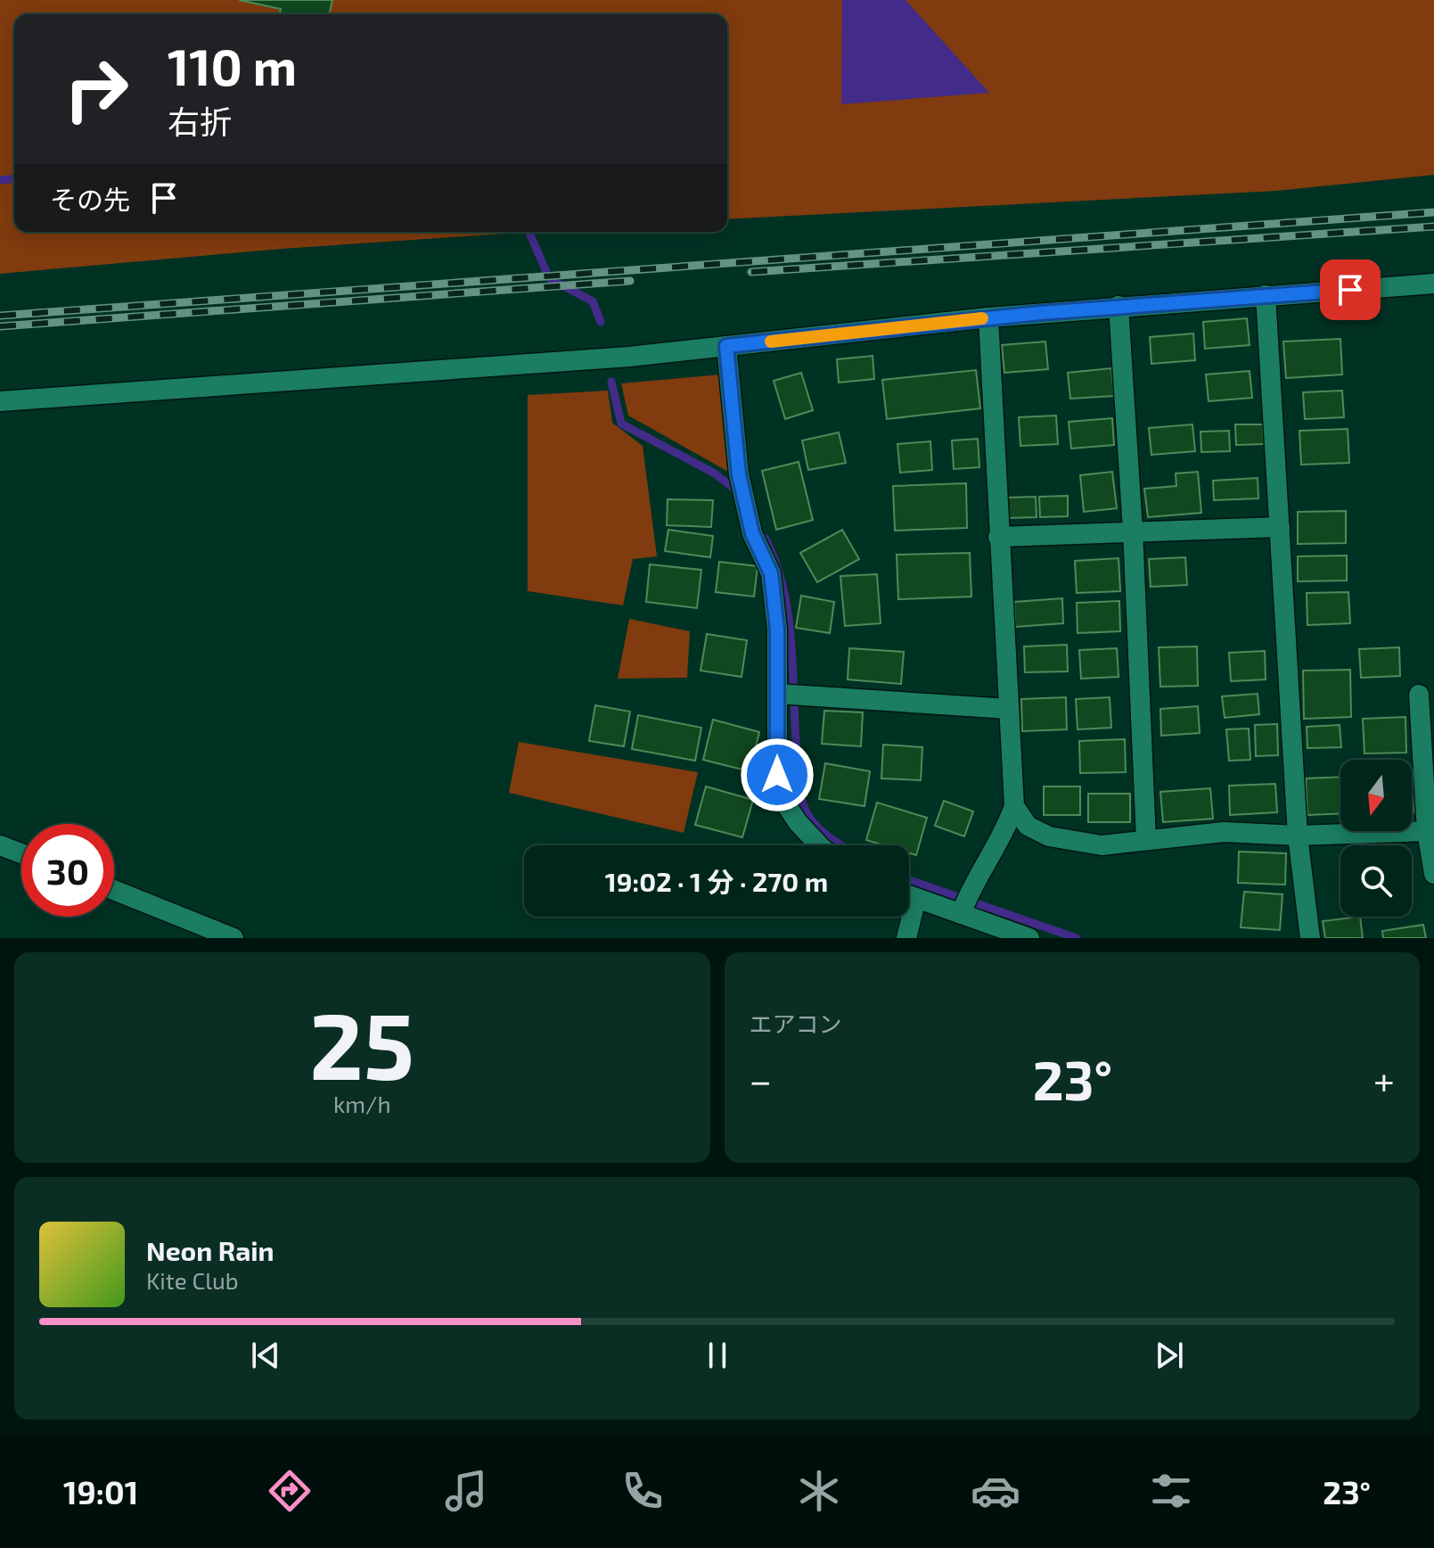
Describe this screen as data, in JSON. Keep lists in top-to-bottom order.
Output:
{
  "north": "bottom",
  "page": {
    "turn": ["110 m", "右折"],
    "then": "その先",
    "limit": "30",
    "trip": "19:02 · 1 分 · 270 m",
    "tile": [
      ["25", "km/h"],
      "エアコン"
    ],
    "heat": ["−", "23°", "+"],
    "song": ["Neon Rain", "Kite Club"],
    "tabs": ["19:01", "23°"]
  }
}
